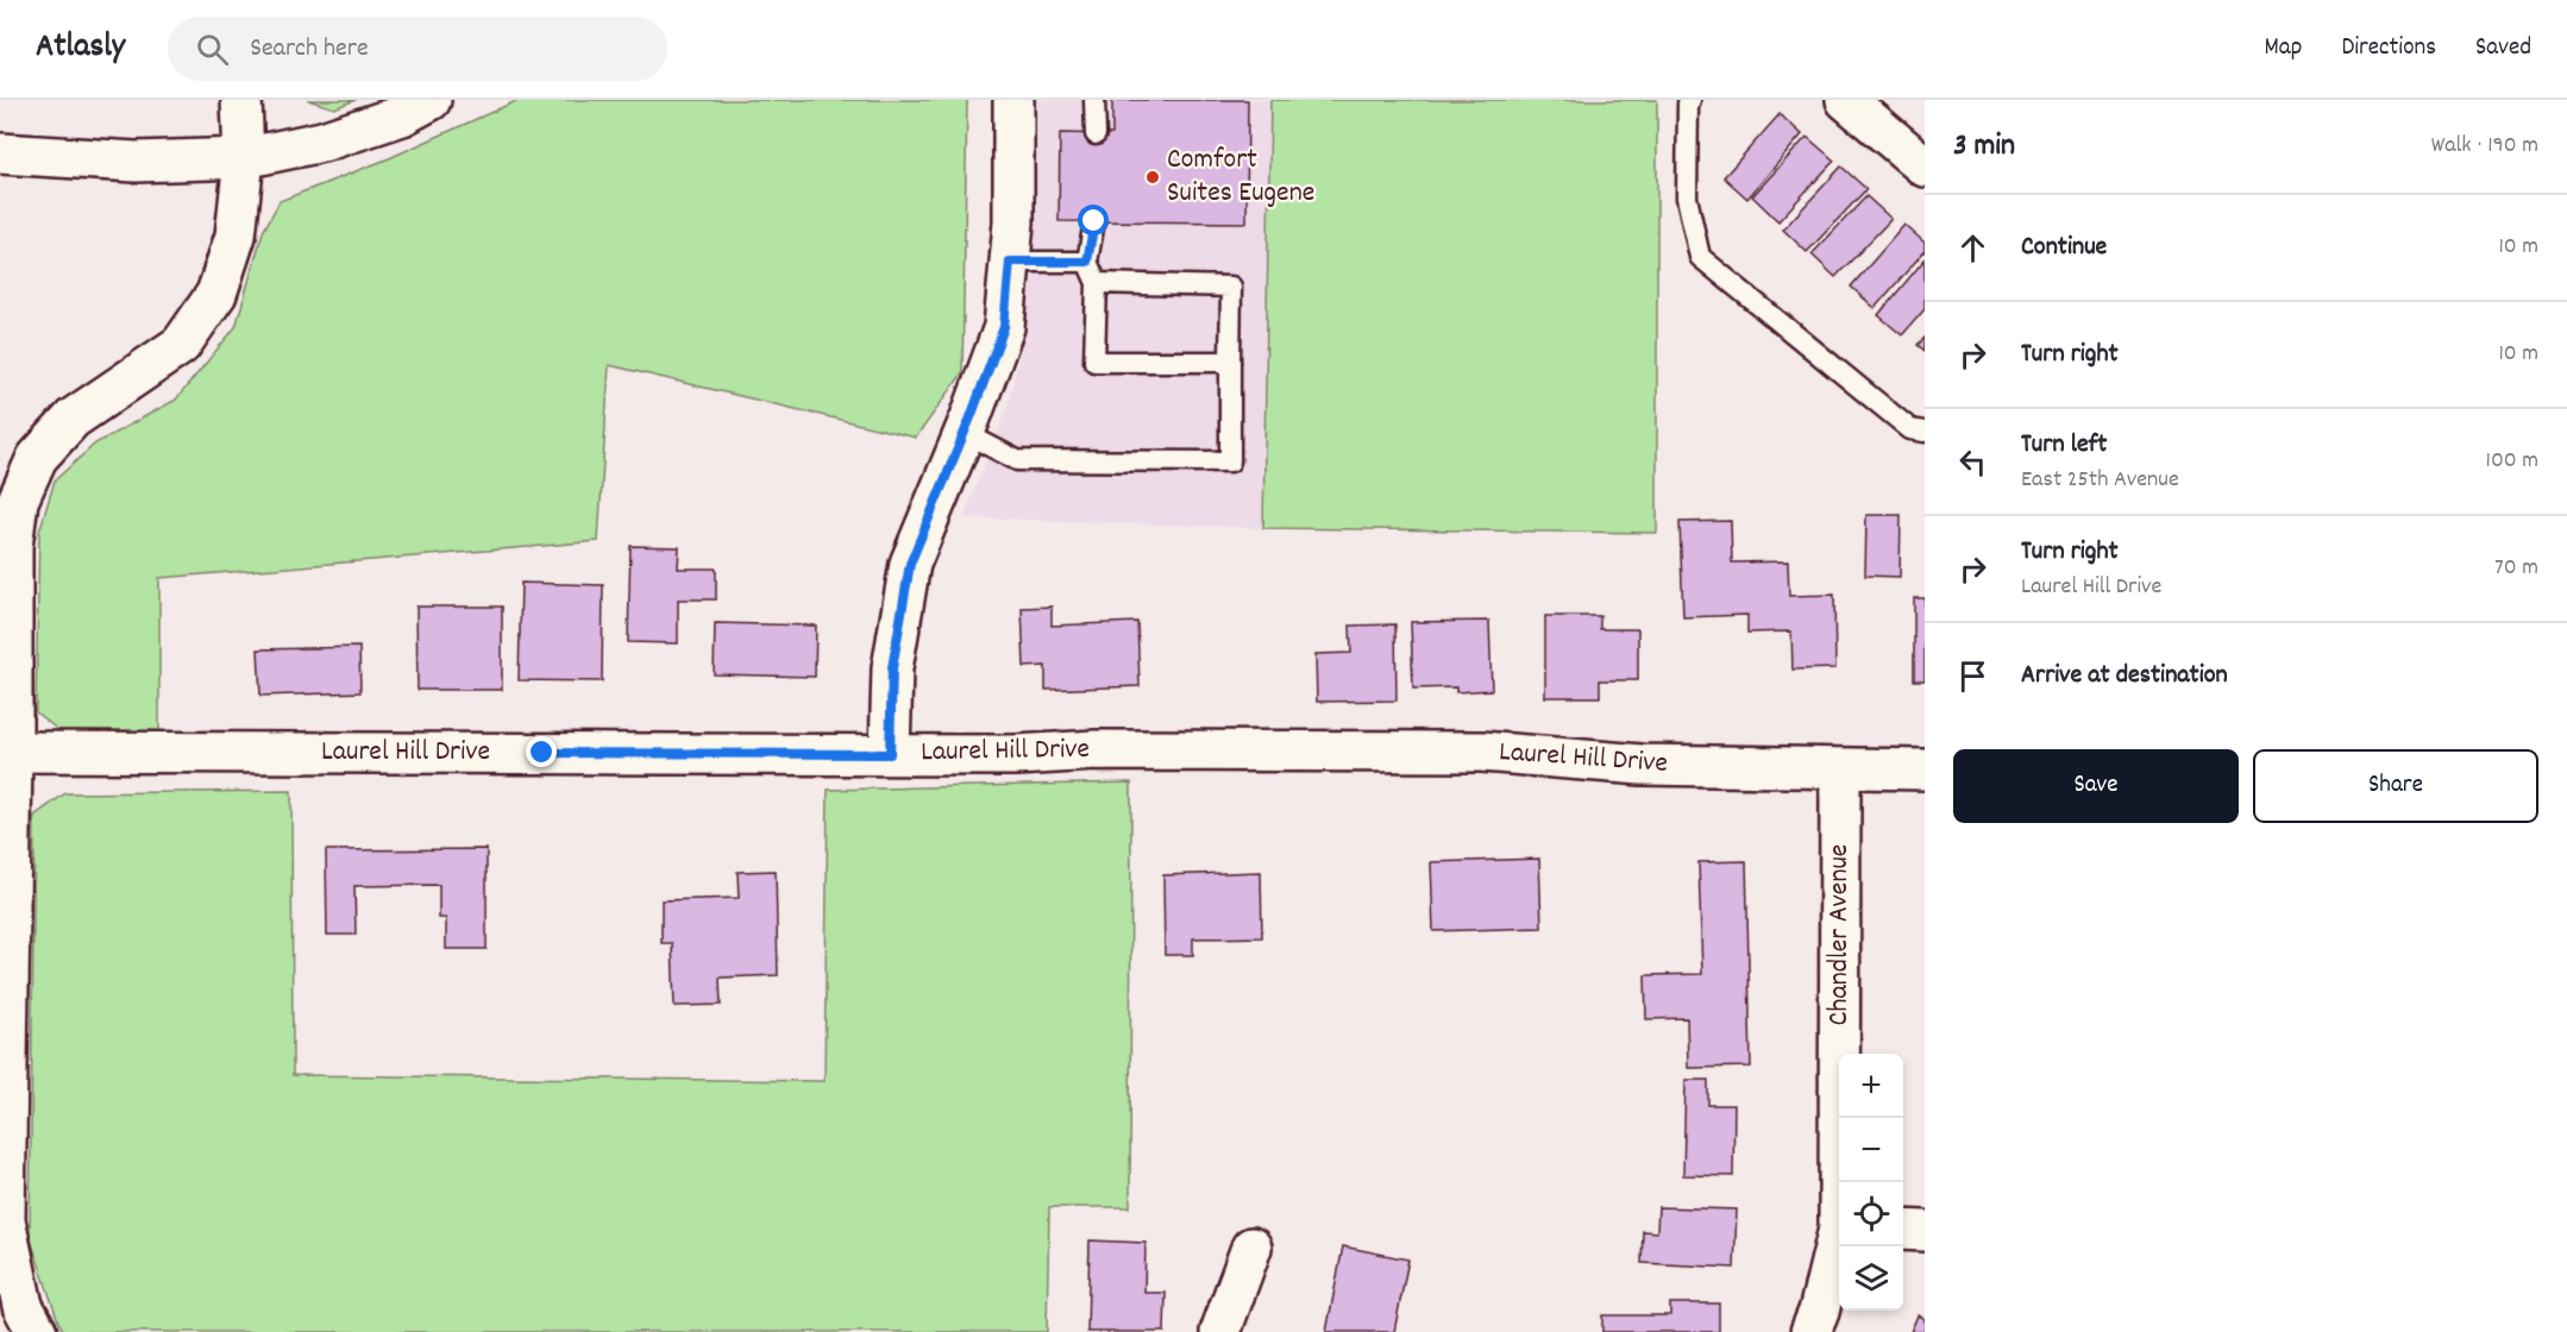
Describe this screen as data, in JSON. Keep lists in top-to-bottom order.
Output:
{
  "streets": {
    "street": ["Laurel Hill Drive", "Chandler Avenue"]
  },
  "crossings": [
    ["Laurel Hill Drive", "Chandler Avenue"]
  ],
  "places": ["Comfort Suites Eugene"],
  "page": {
    "header": "Atlasly",
    "search": "Search here",
    "nav": ["Map", "Directions", "Saved"],
    "heading": ["3 min", "Walk · 190 m"],
    "list": [
      ["Continue", "10 m"],
      ["Turn right", "10 m"],
      ["Turn left", "East 25th Avenue", "100 m"],
      ["Turn right", "Laurel Hill Drive", "70 m"],
      "Arrive at destination"
    ],
    "buttons": ["Save", "Share"],
    "map_buttons": ["+", "−"]
  }
}
